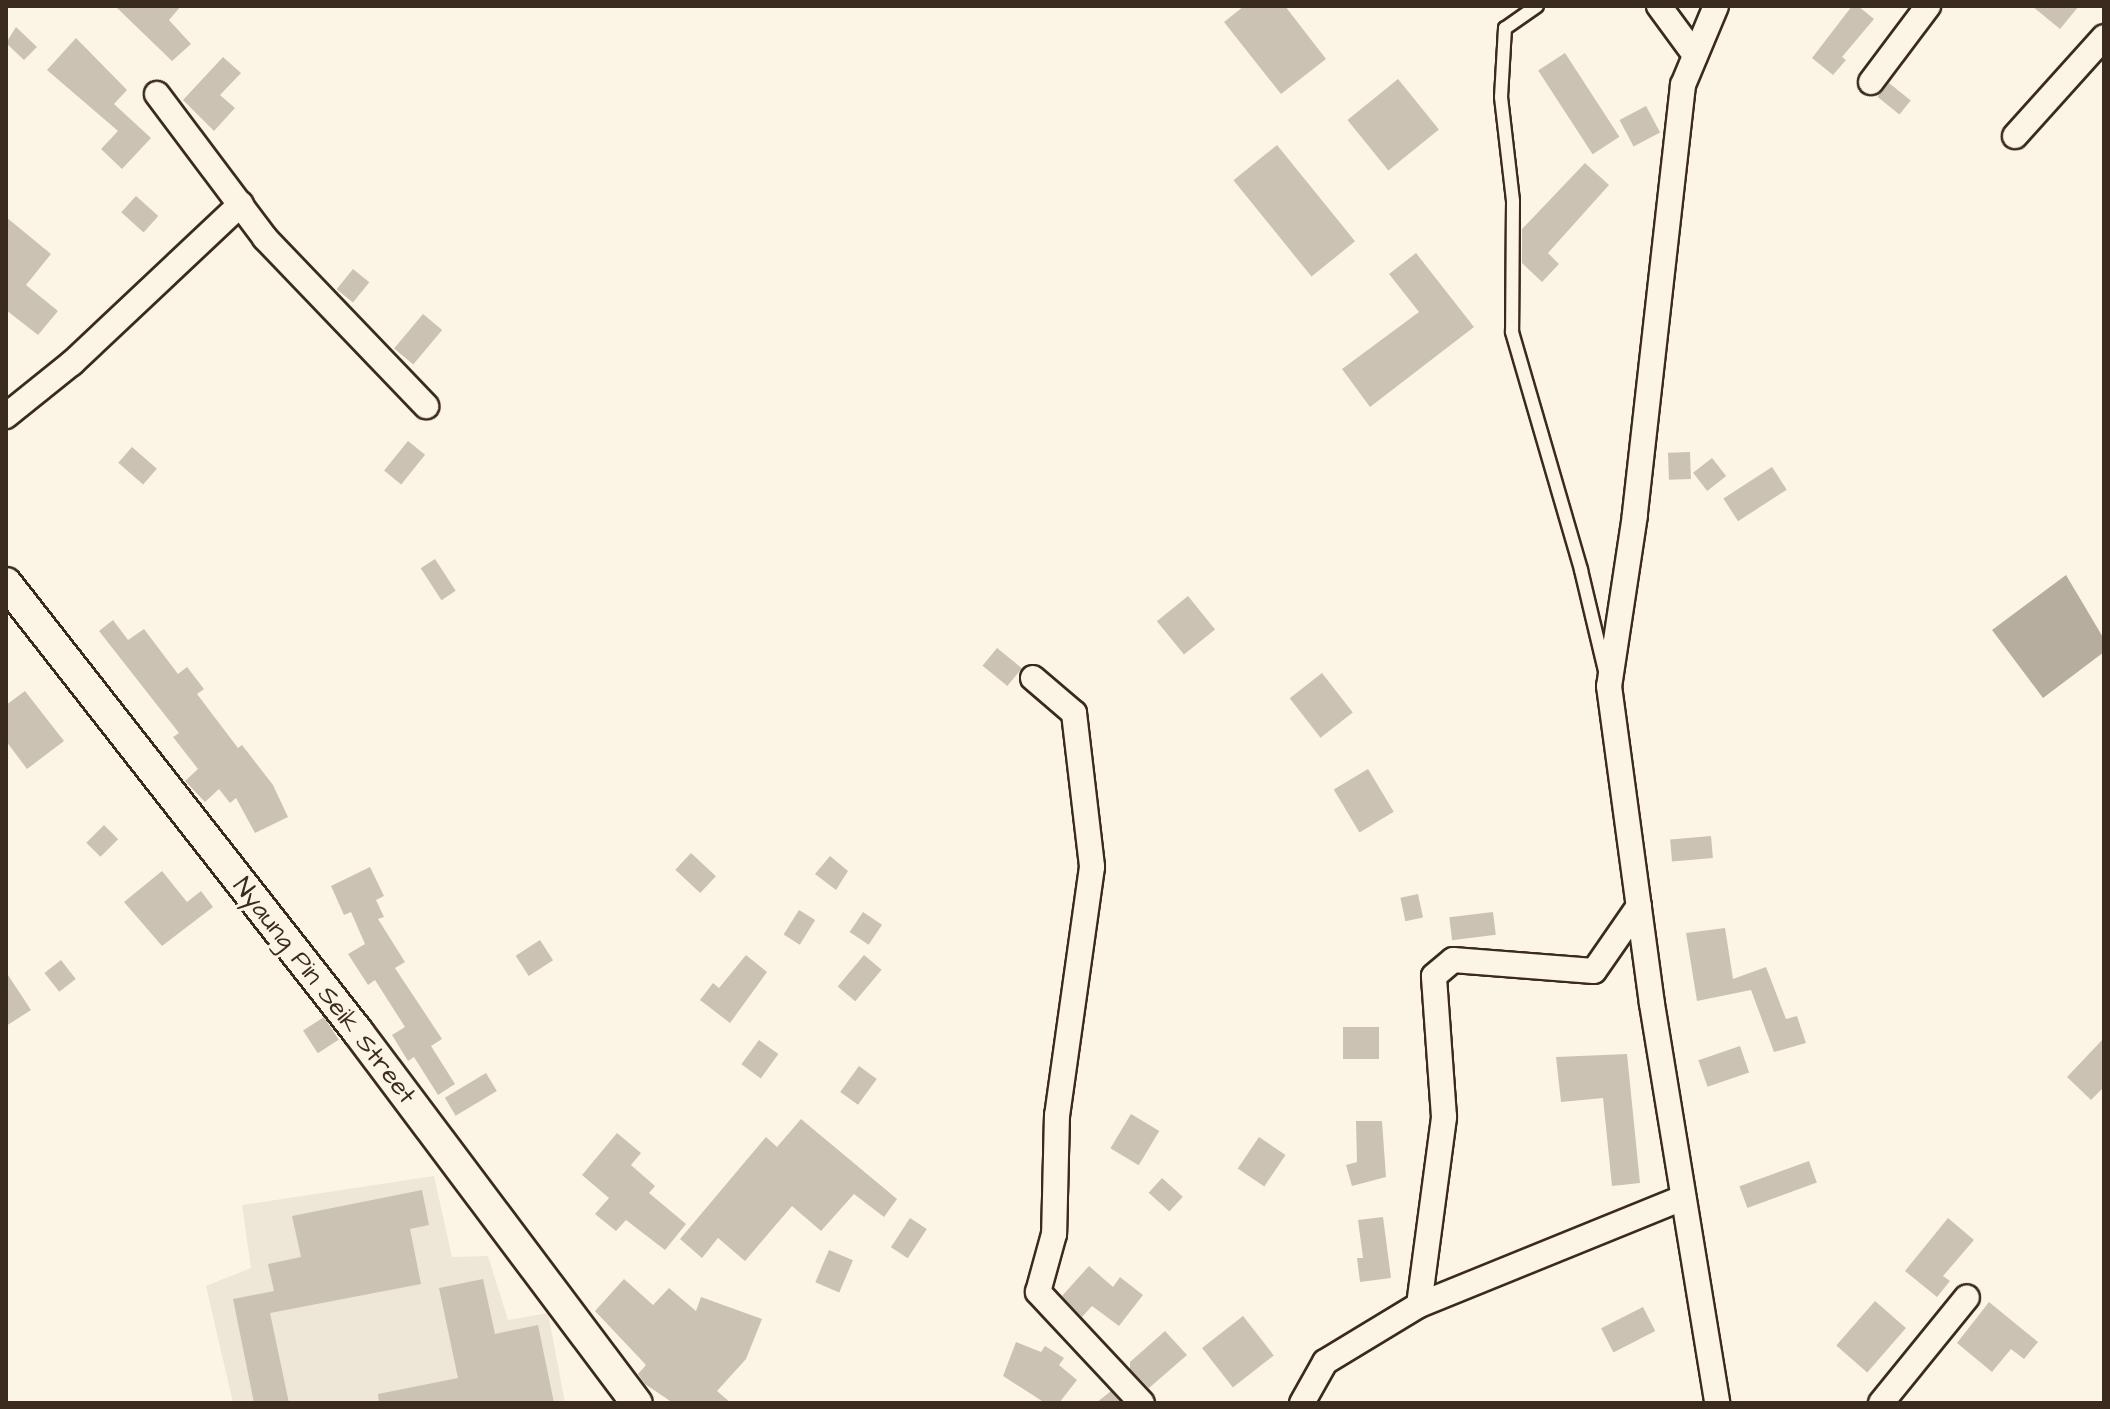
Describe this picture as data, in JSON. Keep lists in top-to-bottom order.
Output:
{
  "streets": {
    "street": ["Nyaung Pin Seik Street"]
  }
}
